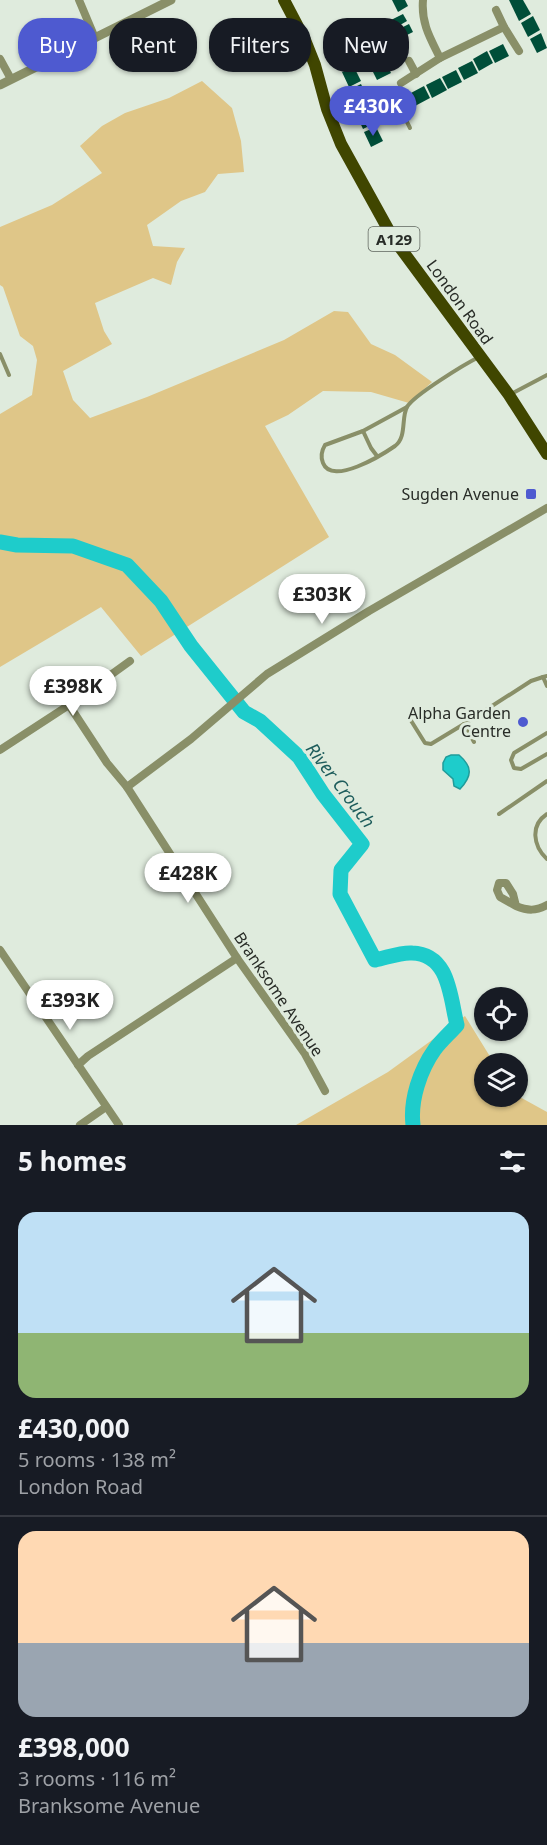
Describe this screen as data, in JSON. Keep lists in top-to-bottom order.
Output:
{
  "streets": {
    "main road": ["A129", "London Road"],
    "street": ["Branksome Avenue"]
  },
  "water": ["River Crouch"],
  "places": {
    "transit": ["Sugden Avenue"],
    "other": ["Alpha Garden Centre"]
  },
  "page": {
    "chip": [
      "Buy",
      "Rent",
      "Filters",
      "New"
    ],
    "price": [
      "£430K",
      "£303K",
      "£398K",
      "£428K",
      "£393K"
    ],
    "heading": "5 homes",
    "list": [
      {
        "name": "£430,000",
        "note": "5 rooms · 138 m² · London Road"
      },
      {
        "name": "£398,000",
        "note": "3 rooms · 116 m² · Branksome Avenue"
      }
    ]
  }
}
